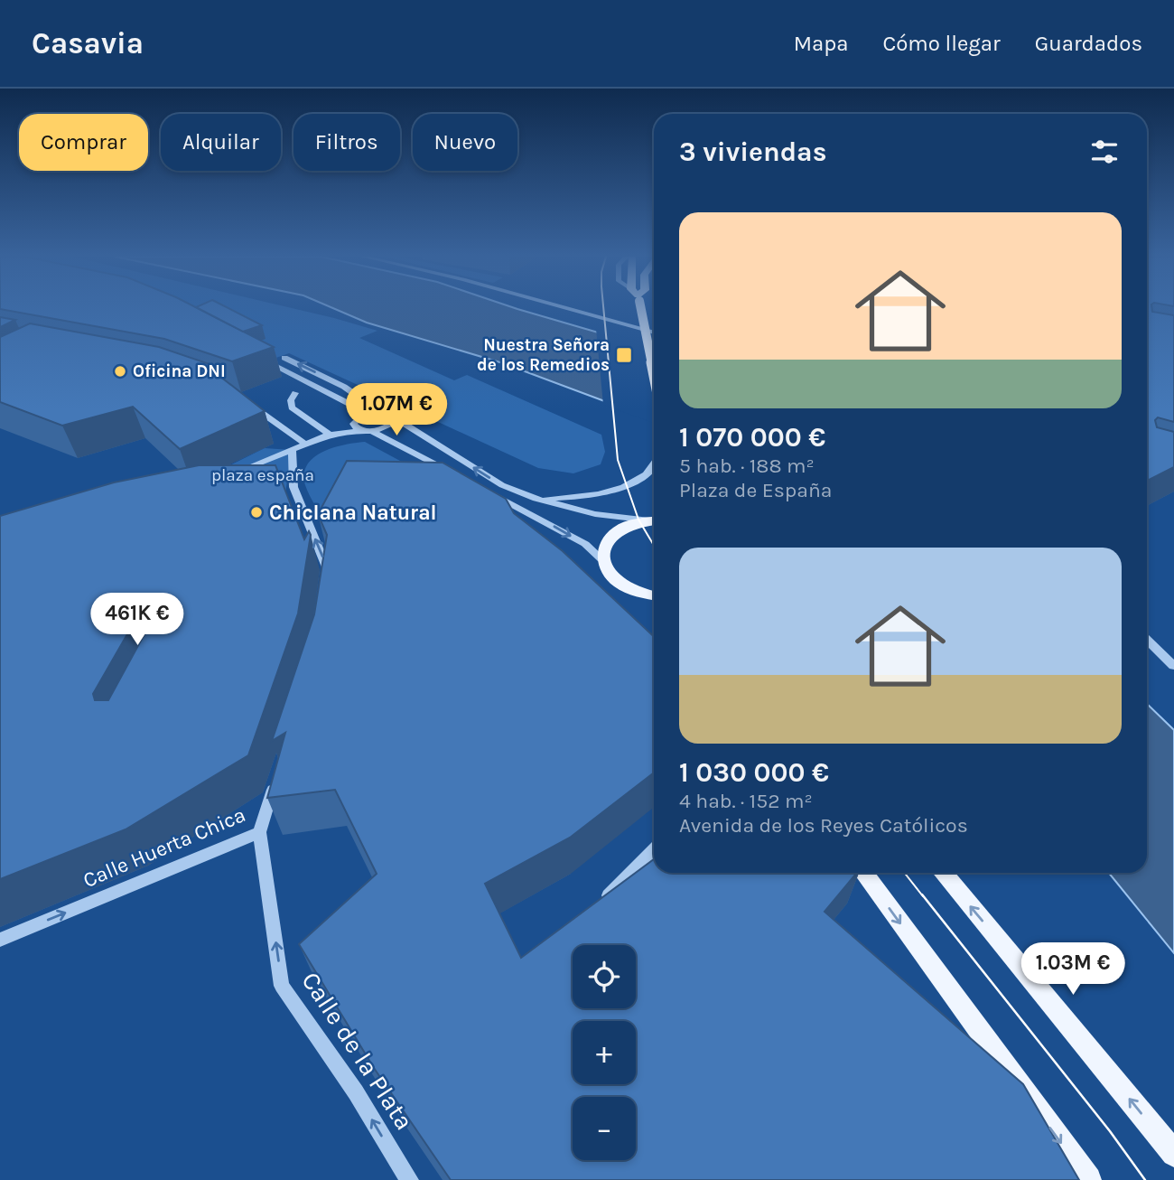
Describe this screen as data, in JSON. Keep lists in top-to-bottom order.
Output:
{
  "streets": {
    "street": ["Calle Huerta Chica", "Calle de la Plata"]
  },
  "crossings": [
    ["Calle Huerta Chica", "Calle de la Plata"]
  ],
  "one_way": ["Calle Huerta Chica", "Calle de la Plata"],
  "parks": ["plaza españa"],
  "places": {
    "transit": ["Nuestra Señora de los Remedios"],
    "other": ["Oficina DNI", "Chiclana Natural"]
  },
  "page": {
    "header": "Casavia",
    "nav": ["Mapa", "Cómo llegar", "Guardados"],
    "chip": [
      "Comprar",
      "Alquilar",
      "Filtros",
      "Nuevo"
    ],
    "heading": "3 viviendas",
    "list": [
      {
        "name": "1 070 000 €",
        "note": "5 hab. · 188 m² · Plaza de España"
      },
      {
        "name": "1 030 000 €",
        "note": "4 hab. · 152 m² · Avenida de los Reyes Católicos"
      }
    ],
    "price": ["1.07M €", "461K €", "1.03M €"],
    "map_buttons": ["+", "−"]
  }
}
